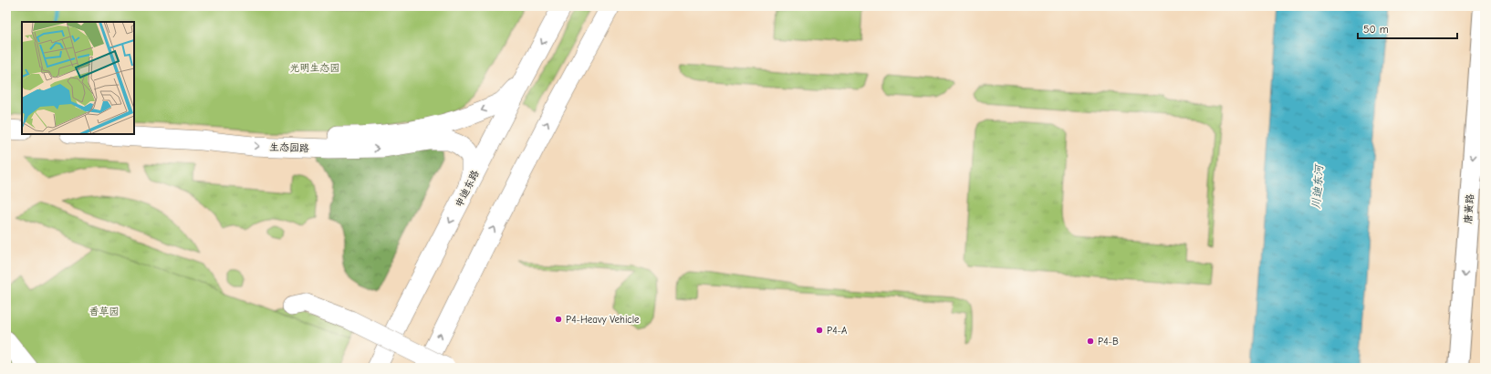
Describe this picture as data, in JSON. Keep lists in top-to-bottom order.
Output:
{
  "streets": {
    "main road": ["唐黄路"],
    "street": ["生态园路", "申迪东路"]
  },
  "crossings": [
    ["生态园路", "申迪东路"]
  ],
  "one_way": ["唐黄路"],
  "water": ["川迪东河"],
  "parks": ["光明生态园", "香草园"],
  "places": ["P4-Heavy Vehicle", "P4-A", "P4-B"],
  "scale_bar": "50 m"
}
